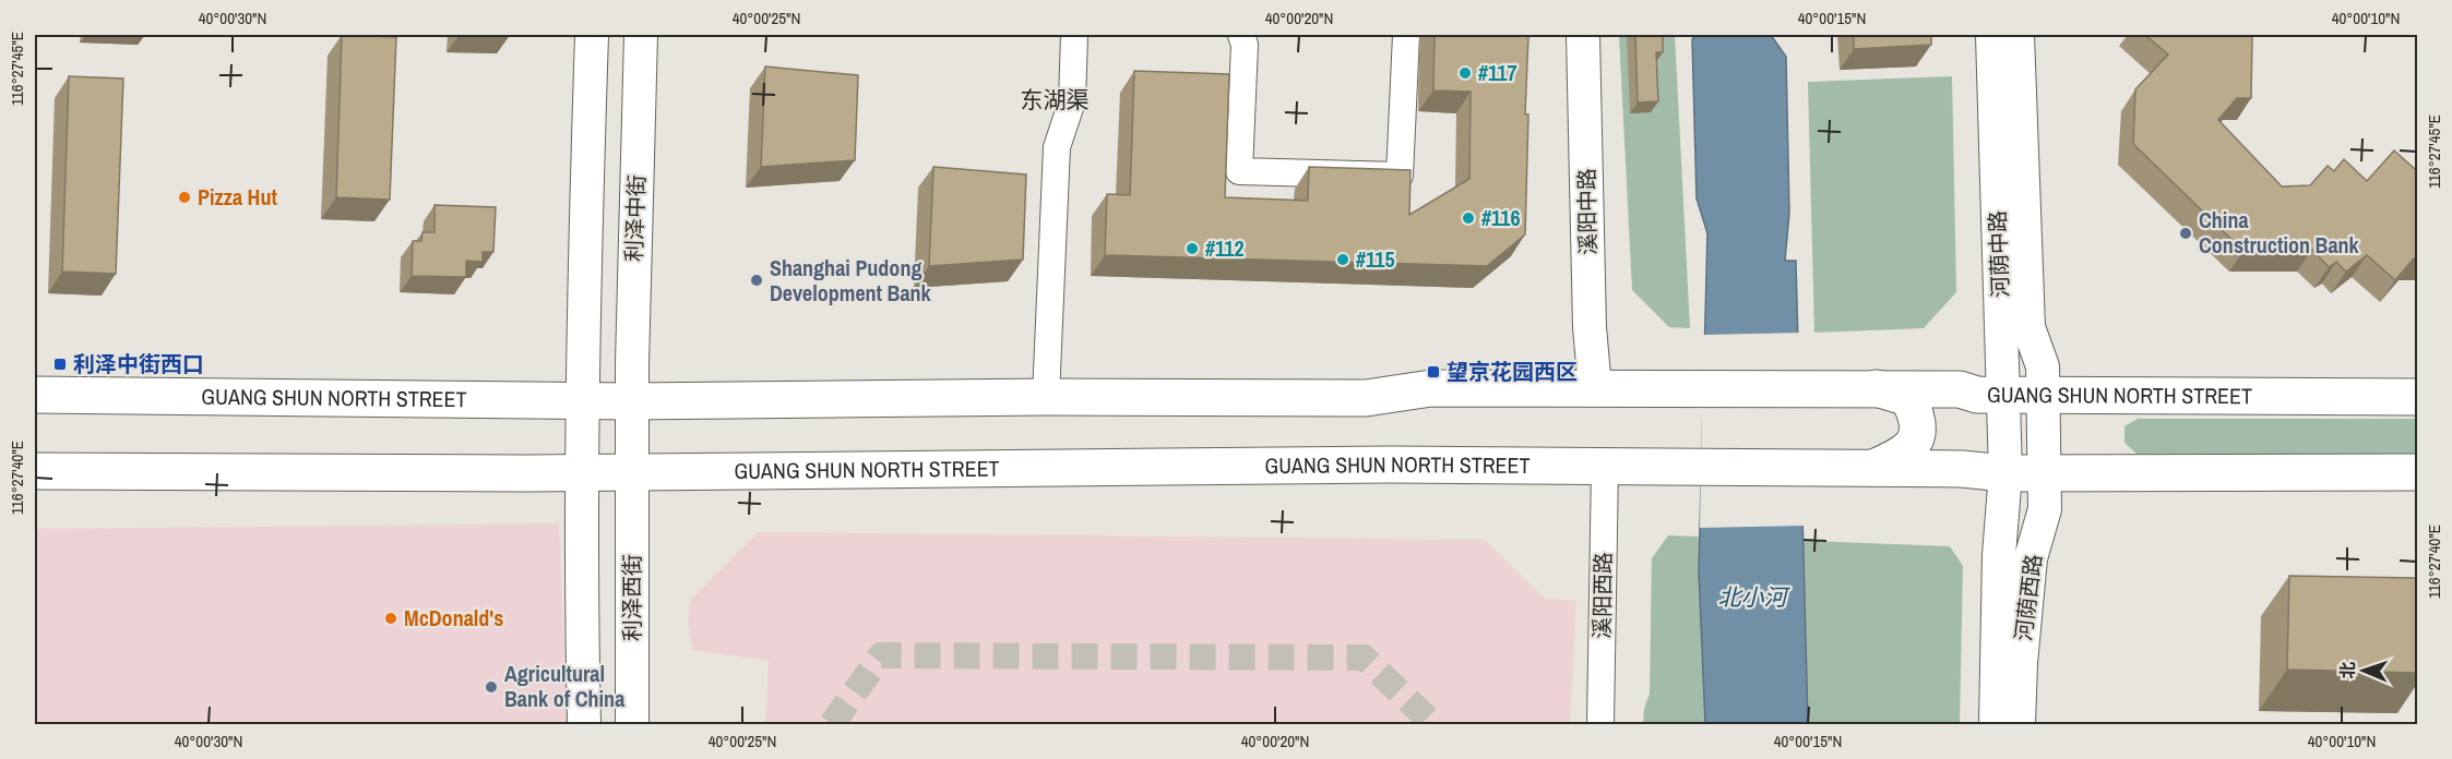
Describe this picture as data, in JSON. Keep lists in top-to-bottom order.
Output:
{
  "streets": {
    "main road": ["GUANG SHUN NORTH STREET"],
    "street": [
      "溪阳中路",
      "利泽中街",
      "河荫中路",
      "溪阳西路",
      "利泽西街",
      "河荫西路"
    ]
  },
  "crossings": [
    ["溪阳中路", "GUANG SHUN NORTH STREET"],
    ["利泽中街", "GUANG SHUN NORTH STREET"],
    ["利泽中街", "利泽西街"],
    ["河荫中路", "GUANG SHUN NORTH STREET"],
    ["河荫中路", "河荫西路"],
    ["GUANG SHUN NORTH STREET", "溪阳西路"],
    ["GUANG SHUN NORTH STREET", "利泽西街"]
  ],
  "districts": ["东湖渠"],
  "water": ["北小河"],
  "places": {
    "other": [
      "#117",
      "Pizza Hut",
      "#116",
      "China Construction Bank",
      "#112",
      "#115",
      "Shanghai Pudong Development Bank",
      "McDonald's",
      "Agricultural Bank of China"
    ],
    "transit": ["利泽中街西口", "望京花园西区"]
  },
  "north": "left",
  "coordinates": [
    "40°00'30\"N",
    "40°00'25\"N",
    "40°00'20\"N",
    "40°00'15\"N",
    "40°00'10\"N",
    "116°27'45\"E",
    "116°27'40\"E"
  ]
}
